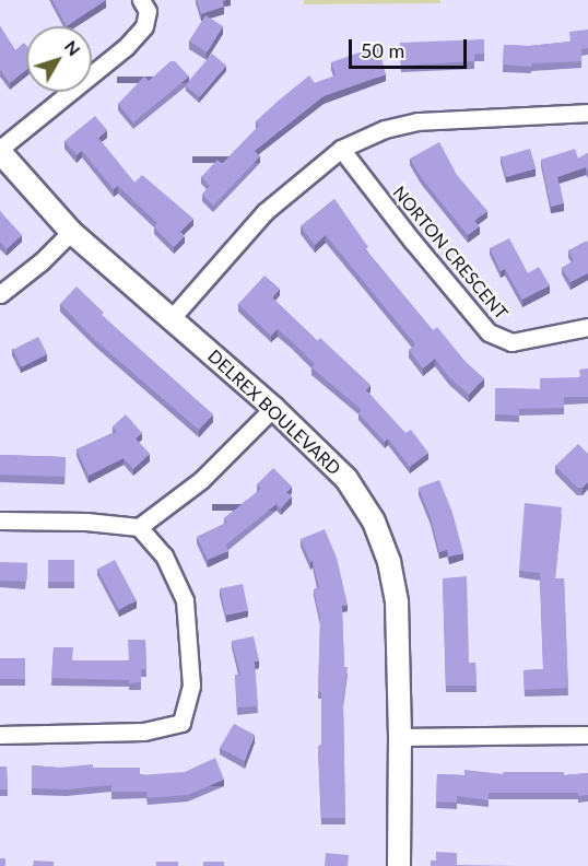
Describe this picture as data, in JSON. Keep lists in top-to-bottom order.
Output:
{
  "streets": {
    "street": ["NORTON CRESCENT", "DELREX BOULEVARD"]
  },
  "scale_bar": "50 m",
  "north": "top right"
}
